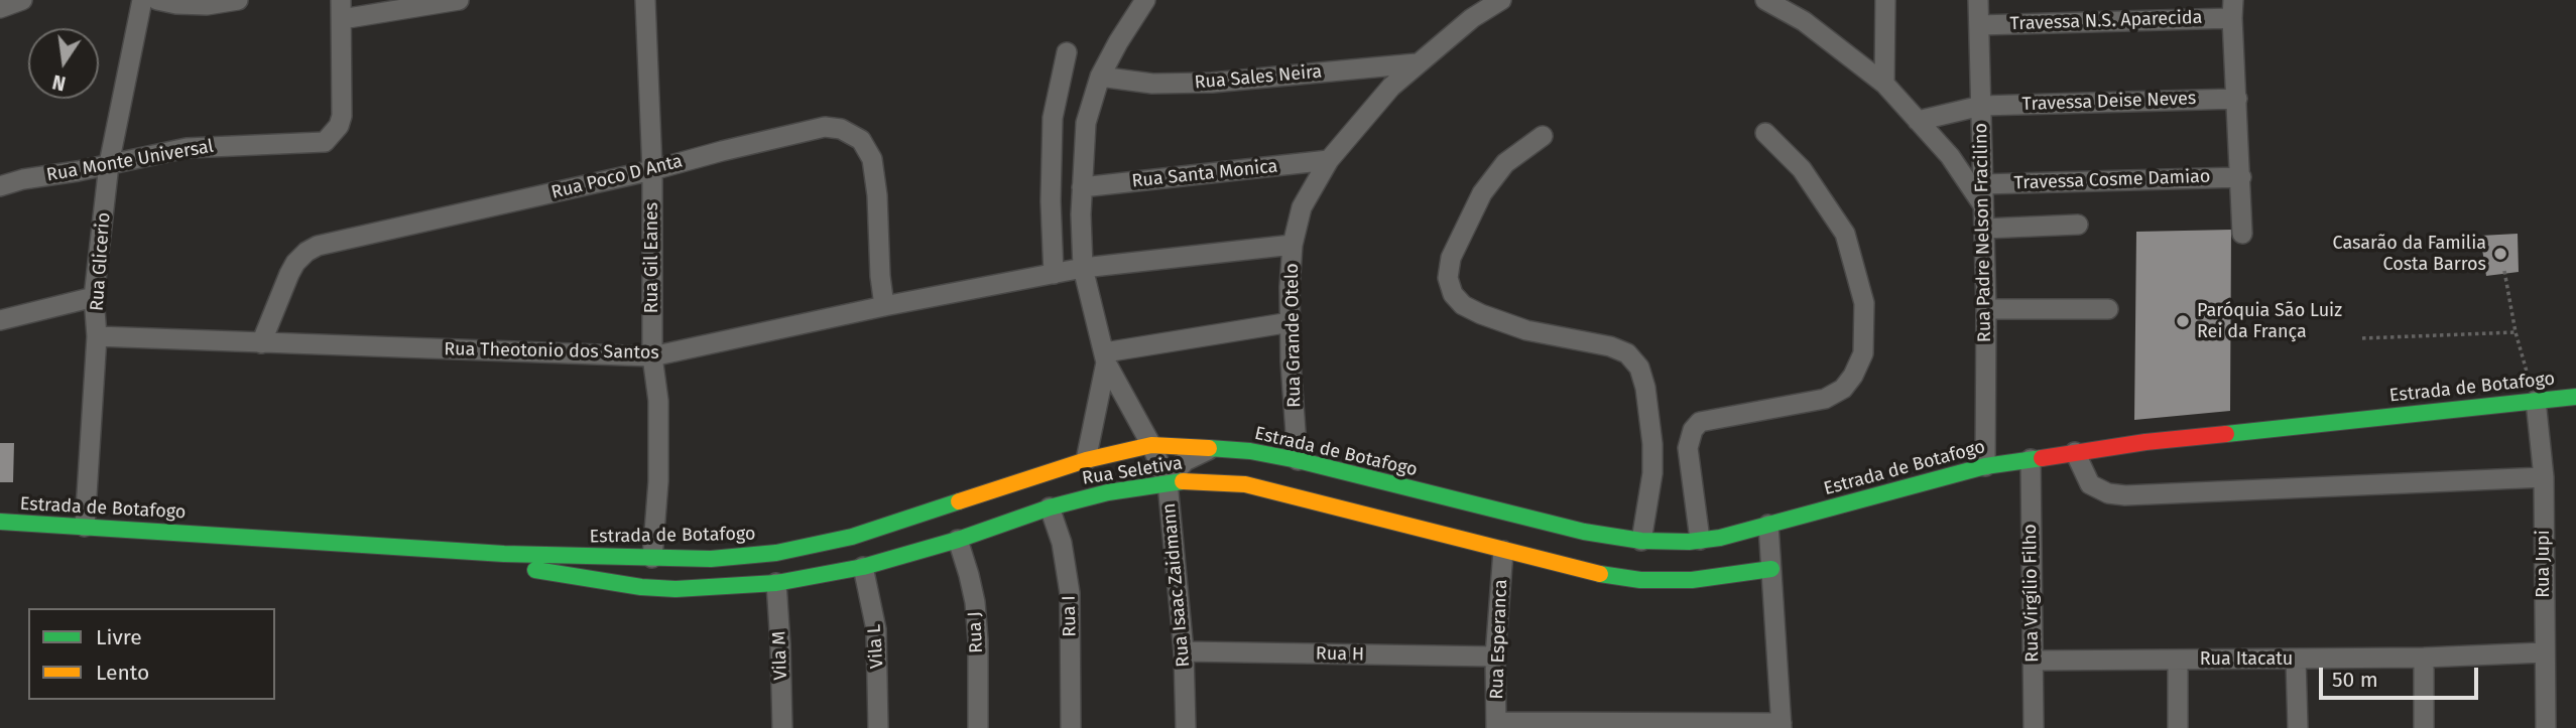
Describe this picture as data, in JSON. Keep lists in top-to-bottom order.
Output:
{
  "streets": {
    "main road": ["Estrada de Botafogo", "Rua Seletiva"],
    "street": [
      "Travessa N.S. Aparecida",
      "Rua Sales Neira",
      "Travessa Deise Neves",
      "Rua Monte Universal",
      "Rua Santa Monica",
      "Rua Poco D Anta",
      "Travessa Cosme Damiao",
      "Rua Padre Nelson Fracilino",
      "Rua Gil Eanes",
      "Rua Glicerio",
      "Rua Grande Otelo",
      "Rua Theotonio dos Santos",
      "Rua Jupi",
      "Rua Isaac Zaidmann",
      "Rua Virgílio Filho",
      "Rua I",
      "Rua J",
      "Rua Esperanca",
      "Vila L",
      "Rua H",
      "Vila M",
      "Rua Itacatu"
    ]
  },
  "crossings": [
    ["Travessa N.S. Aparecida", "Rua Padre Nelson Fracilino"],
    ["Rua Sales Neira", "Rua Grande Otelo"],
    ["Travessa Deise Neves", "Rua Padre Nelson Fracilino"],
    ["Rua Monte Universal", "Rua Glicerio"],
    ["Rua Santa Monica", "Rua Grande Otelo"],
    ["Rua Poco D Anta", "Rua Gil Eanes"],
    ["Rua Poco D Anta", "Rua Theotonio dos Santos"],
    ["Travessa Cosme Damiao", "Rua Padre Nelson Fracilino"],
    ["Rua Padre Nelson Fracilino", "Estrada de Botafogo"],
    ["Rua Gil Eanes", "Rua Theotonio dos Santos"],
    ["Rua Gil Eanes", "Estrada de Botafogo"],
    ["Rua Glicerio", "Rua Theotonio dos Santos"],
    ["Rua Glicerio", "Estrada de Botafogo"],
    ["Rua Grande Otelo", "Rua Theotonio dos Santos"],
    ["Rua Grande Otelo", "Estrada de Botafogo"],
    ["Estrada de Botafogo", "Rua Seletiva"],
    ["Estrada de Botafogo", "Rua Jupi"],
    ["Estrada de Botafogo", "Rua Isaac Zaidmann"],
    ["Estrada de Botafogo", "Rua Virgílio Filho"],
    ["Rua Seletiva", "Rua Isaac Zaidmann"],
    ["Rua Seletiva", "Rua I"],
    ["Rua Seletiva", "Rua J"],
    ["Rua Seletiva", "Rua Esperanca"],
    ["Rua Seletiva", "Vila L"],
    ["Rua Seletiva", "Vila M"],
    ["Rua Jupi", "Rua Itacatu"],
    ["Rua Isaac Zaidmann", "Rua H"],
    ["Rua Virgílio Filho", "Rua Itacatu"],
    ["Rua Esperanca", "Rua H"]
  ],
  "places": ["Casarão da Familia Costa Barros", "Paróquia São Luiz Rei da França"],
  "legend": ["Livre", "Lento"],
  "scale_bar": "50 m",
  "north": "bottom"
}
